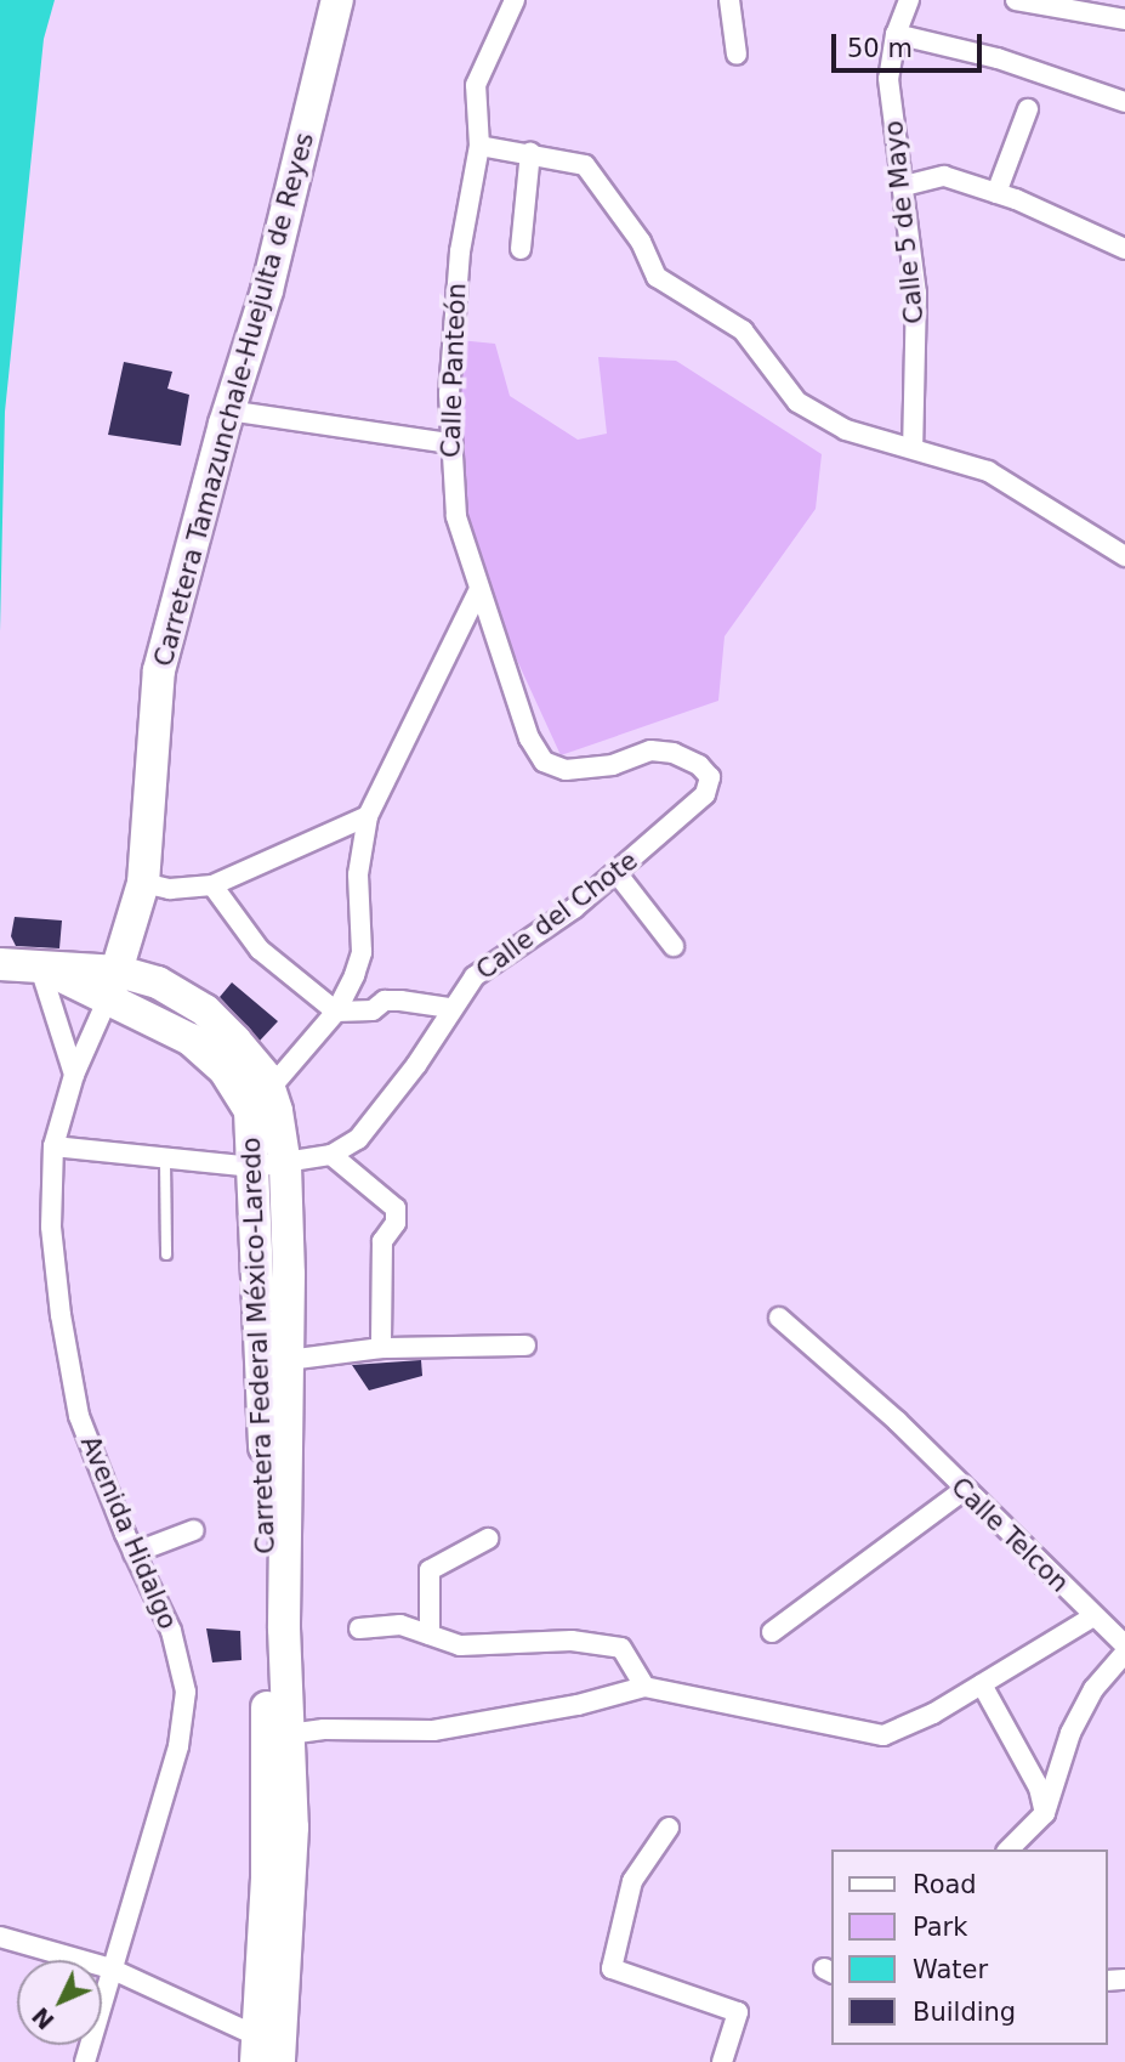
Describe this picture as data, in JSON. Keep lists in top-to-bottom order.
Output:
{
  "streets": {
    "main road": ["Carretera Tamazunchale-Huejulta de Reyes", "Carretera Federal México-Laredo"],
    "street": [
      "Calle 5 de Mayo",
      "Calle Panteón",
      "Calle del Chote",
      "Avenida Hidalgo",
      "Calle Telcon"
    ]
  },
  "crossings": [
    ["Calle Panteón", "Calle del Chote"],
    ["Carretera Tamazunchale-Huejulta de Reyes", "Carretera Federal México-Laredo"],
    ["Carretera Tamazunchale-Huejulta de Reyes", "Avenida Hidalgo"],
    ["Calle del Chote", "Carretera Federal México-Laredo"],
    ["Calle del Chote", "Avenida Hidalgo"],
    ["Carretera Federal México-Laredo", "Avenida Hidalgo"]
  ],
  "legend": [
    "Road",
    "Park",
    "Water",
    "Building"
  ],
  "scale_bar": "50 m",
  "north": "bottom left"
}
